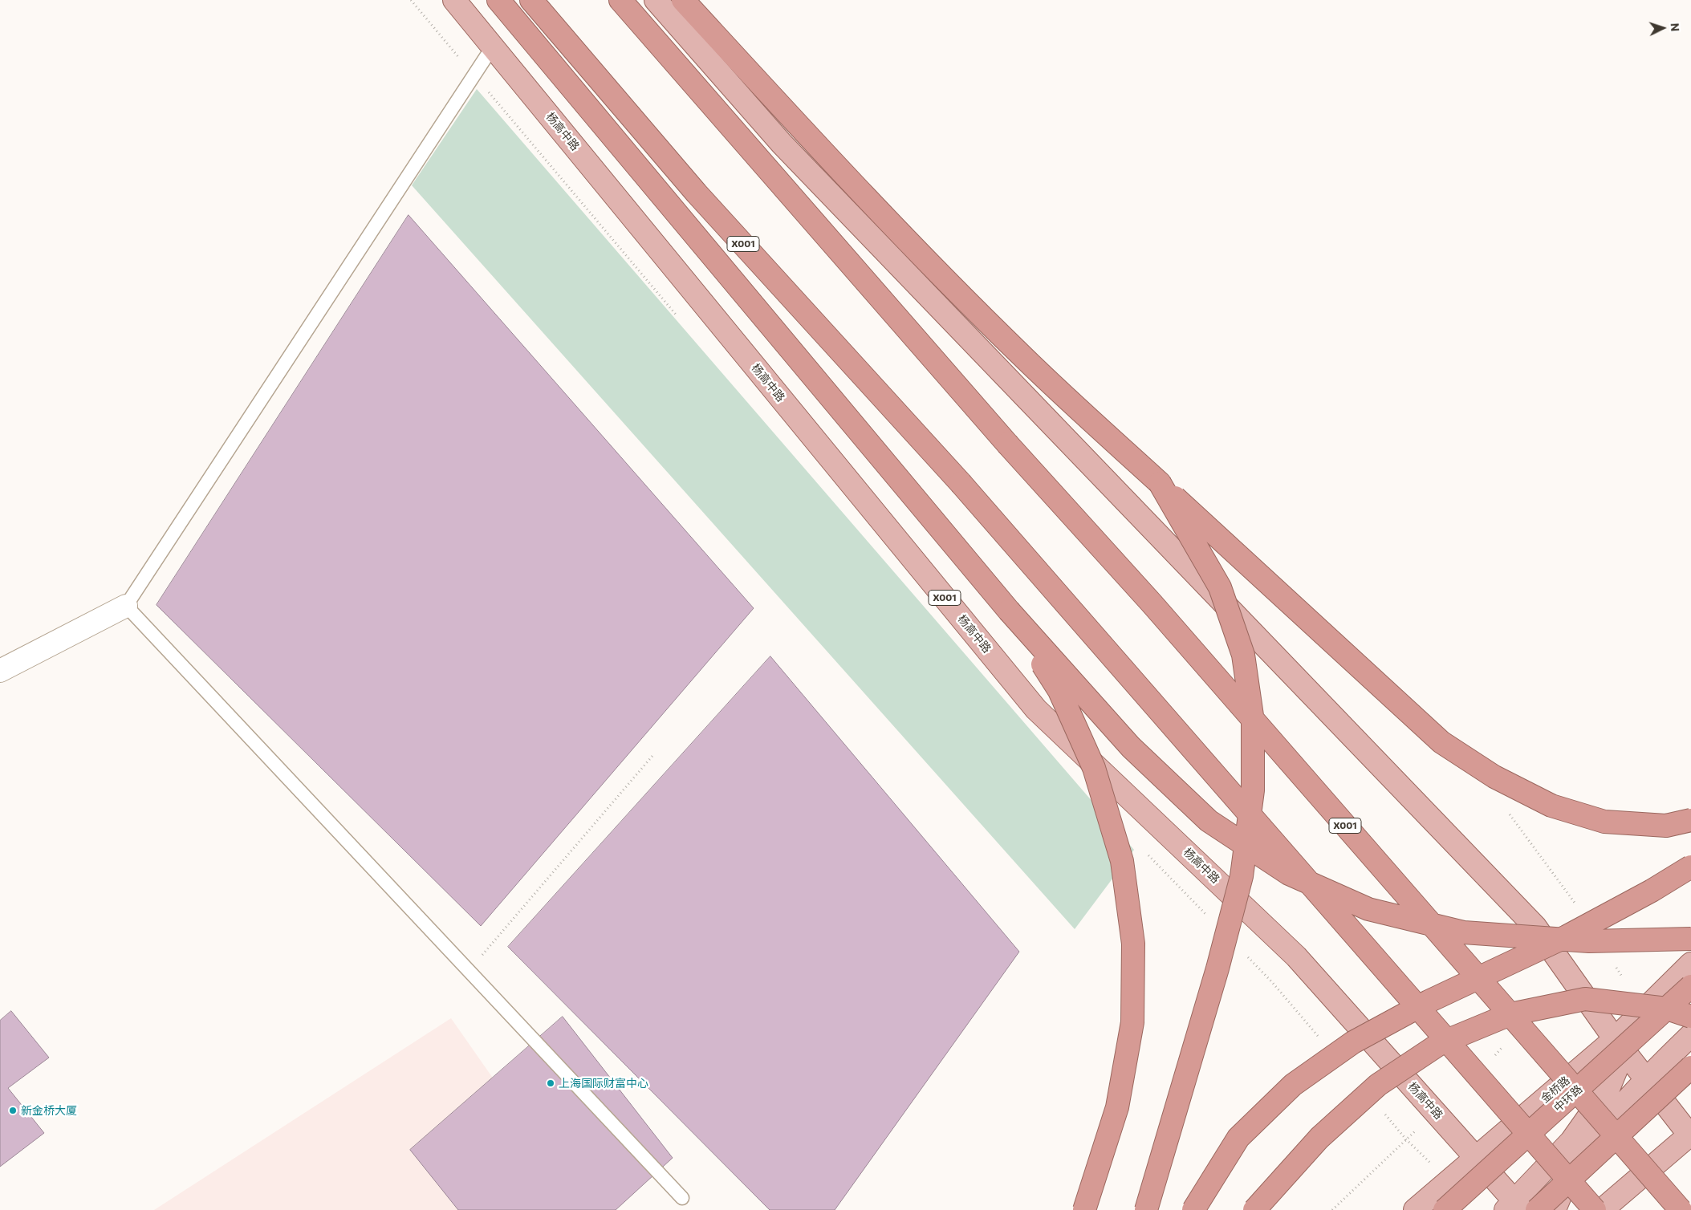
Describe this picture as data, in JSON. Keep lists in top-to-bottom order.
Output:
{
  "streets": {
    "highway": ["X001", "中环路"],
    "main road": ["杨高中路", "金桥路"]
  },
  "crossings": [
    ["杨高中路", "金桥路"]
  ],
  "places": ["上海国际财富中心", "新金桥大厦"],
  "north": "right"
}
